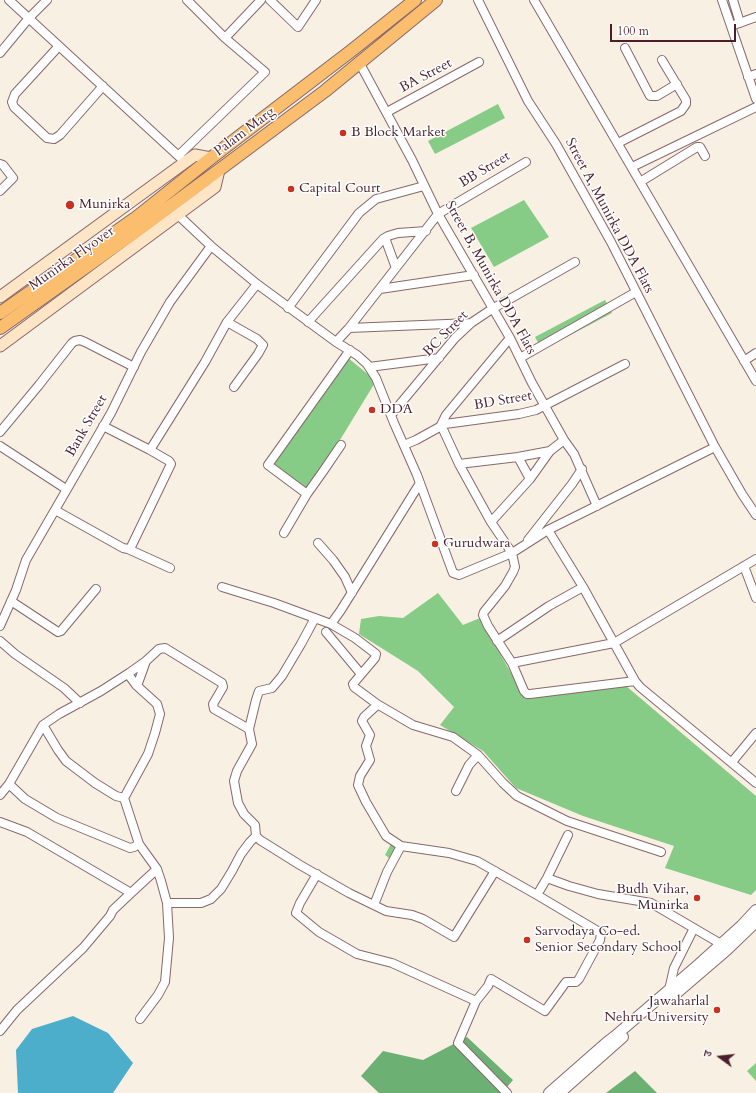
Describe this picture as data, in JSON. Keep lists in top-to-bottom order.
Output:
{
  "streets": {
    "main road": ["Palam Marg", "Munirka Flyover"],
    "street": [
      "BA Street",
      "BB Street",
      "Street A, Munirka DDA Flats",
      "Street B, Munirka DDA Flats",
      "BC Street",
      "BD Street",
      "Bank Street"
    ]
  },
  "crossings": [
    ["BA Street", "Street B, Munirka DDA Flats"],
    ["Palam Marg", "Munirka Flyover"],
    ["Palam Marg", "Street B, Munirka DDA Flats"],
    ["BB Street", "Street B, Munirka DDA Flats"],
    ["Street B, Munirka DDA Flats", "BC Street"],
    ["Street B, Munirka DDA Flats", "BD Street"]
  ],
  "places": [
    "B Block Market",
    "Capital Court",
    "Munirka",
    "DDA",
    "Gurudwara",
    "Budh Vihar, Munirka",
    "Sarvodaya Co-ed. Senior Secondary School",
    "Jawaharlal Nehru University"
  ],
  "scale_bar": "100 m",
  "north": "left"
}
